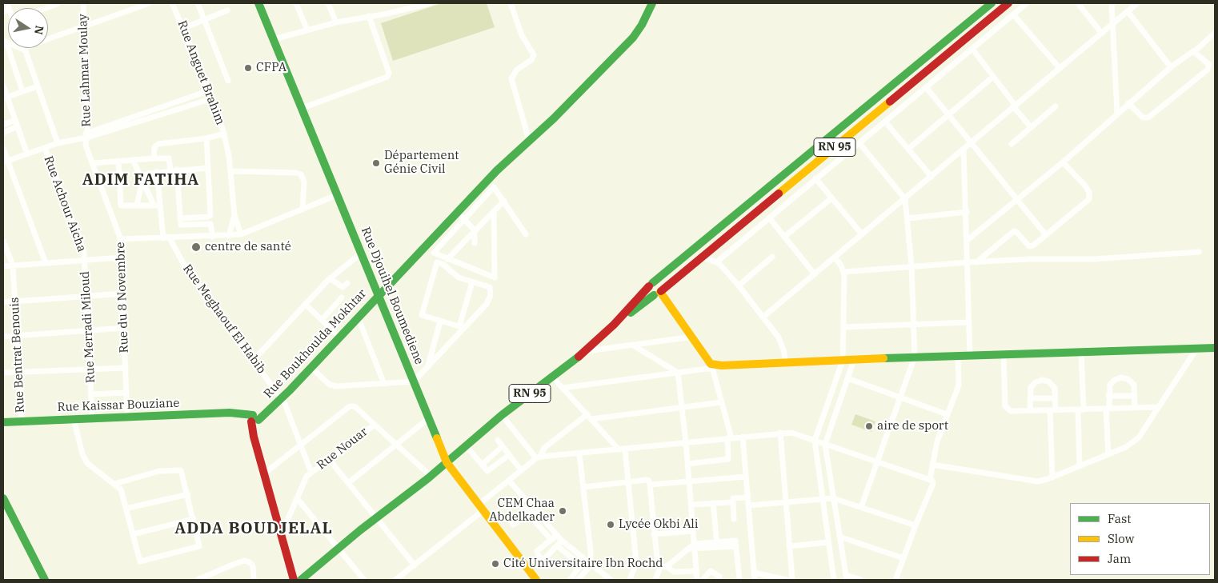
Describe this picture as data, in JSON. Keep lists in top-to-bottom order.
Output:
{
  "streets": {
    "main road": [
      "RN 95",
      "Rue Djouihel Boumediene",
      "Rue Boukhoulda Mokhtar",
      "Rue Kaissar Bouziane"
    ],
    "street": [
      "Rue Lahmar Moulay",
      "Rue Anguet Brahim",
      "Rue Achour Aicha",
      "Rue du 8 Novembre",
      "Rue Meghaouf El Habib",
      "Rue Merradi Miloud",
      "Rue Bentrat Benouis",
      "Rue Nouar"
    ]
  },
  "crossings": [
    ["Rue Lahmar Moulay", "Rue du 8 Novembre"],
    ["RN 95", "Rue Djouihel Boumediene"],
    ["Rue Achour Aicha", "Rue Merradi Miloud"],
    ["Rue Djouihel Boumediene", "Rue Boukhoulda Mokhtar"],
    ["Rue du 8 Novembre", "Rue Kaissar Bouziane"],
    ["Rue Meghaouf El Habib", "Rue Boukhoulda Mokhtar"],
    ["Rue Meghaouf El Habib", "Rue Nouar"],
    ["Rue Merradi Miloud", "Rue Kaissar Bouziane"],
    ["Rue Boukhoulda Mokhtar", "Rue Kaissar Bouziane"],
    ["Rue Bentrat Benouis", "Rue Kaissar Bouziane"]
  ],
  "districts": ["ADIM FATIHA", "ADDA BOUDJELAL"],
  "places": [
    "CFPA",
    "Département Génie Civil",
    "centre de santé",
    "aire de sport",
    "CEM Chaa Abdelkader",
    "Lycée Okbi Ali",
    "Cité Universitaire Ibn Rochd"
  ],
  "legend": ["Fast", "Slow", "Jam"],
  "north": "right"
}
